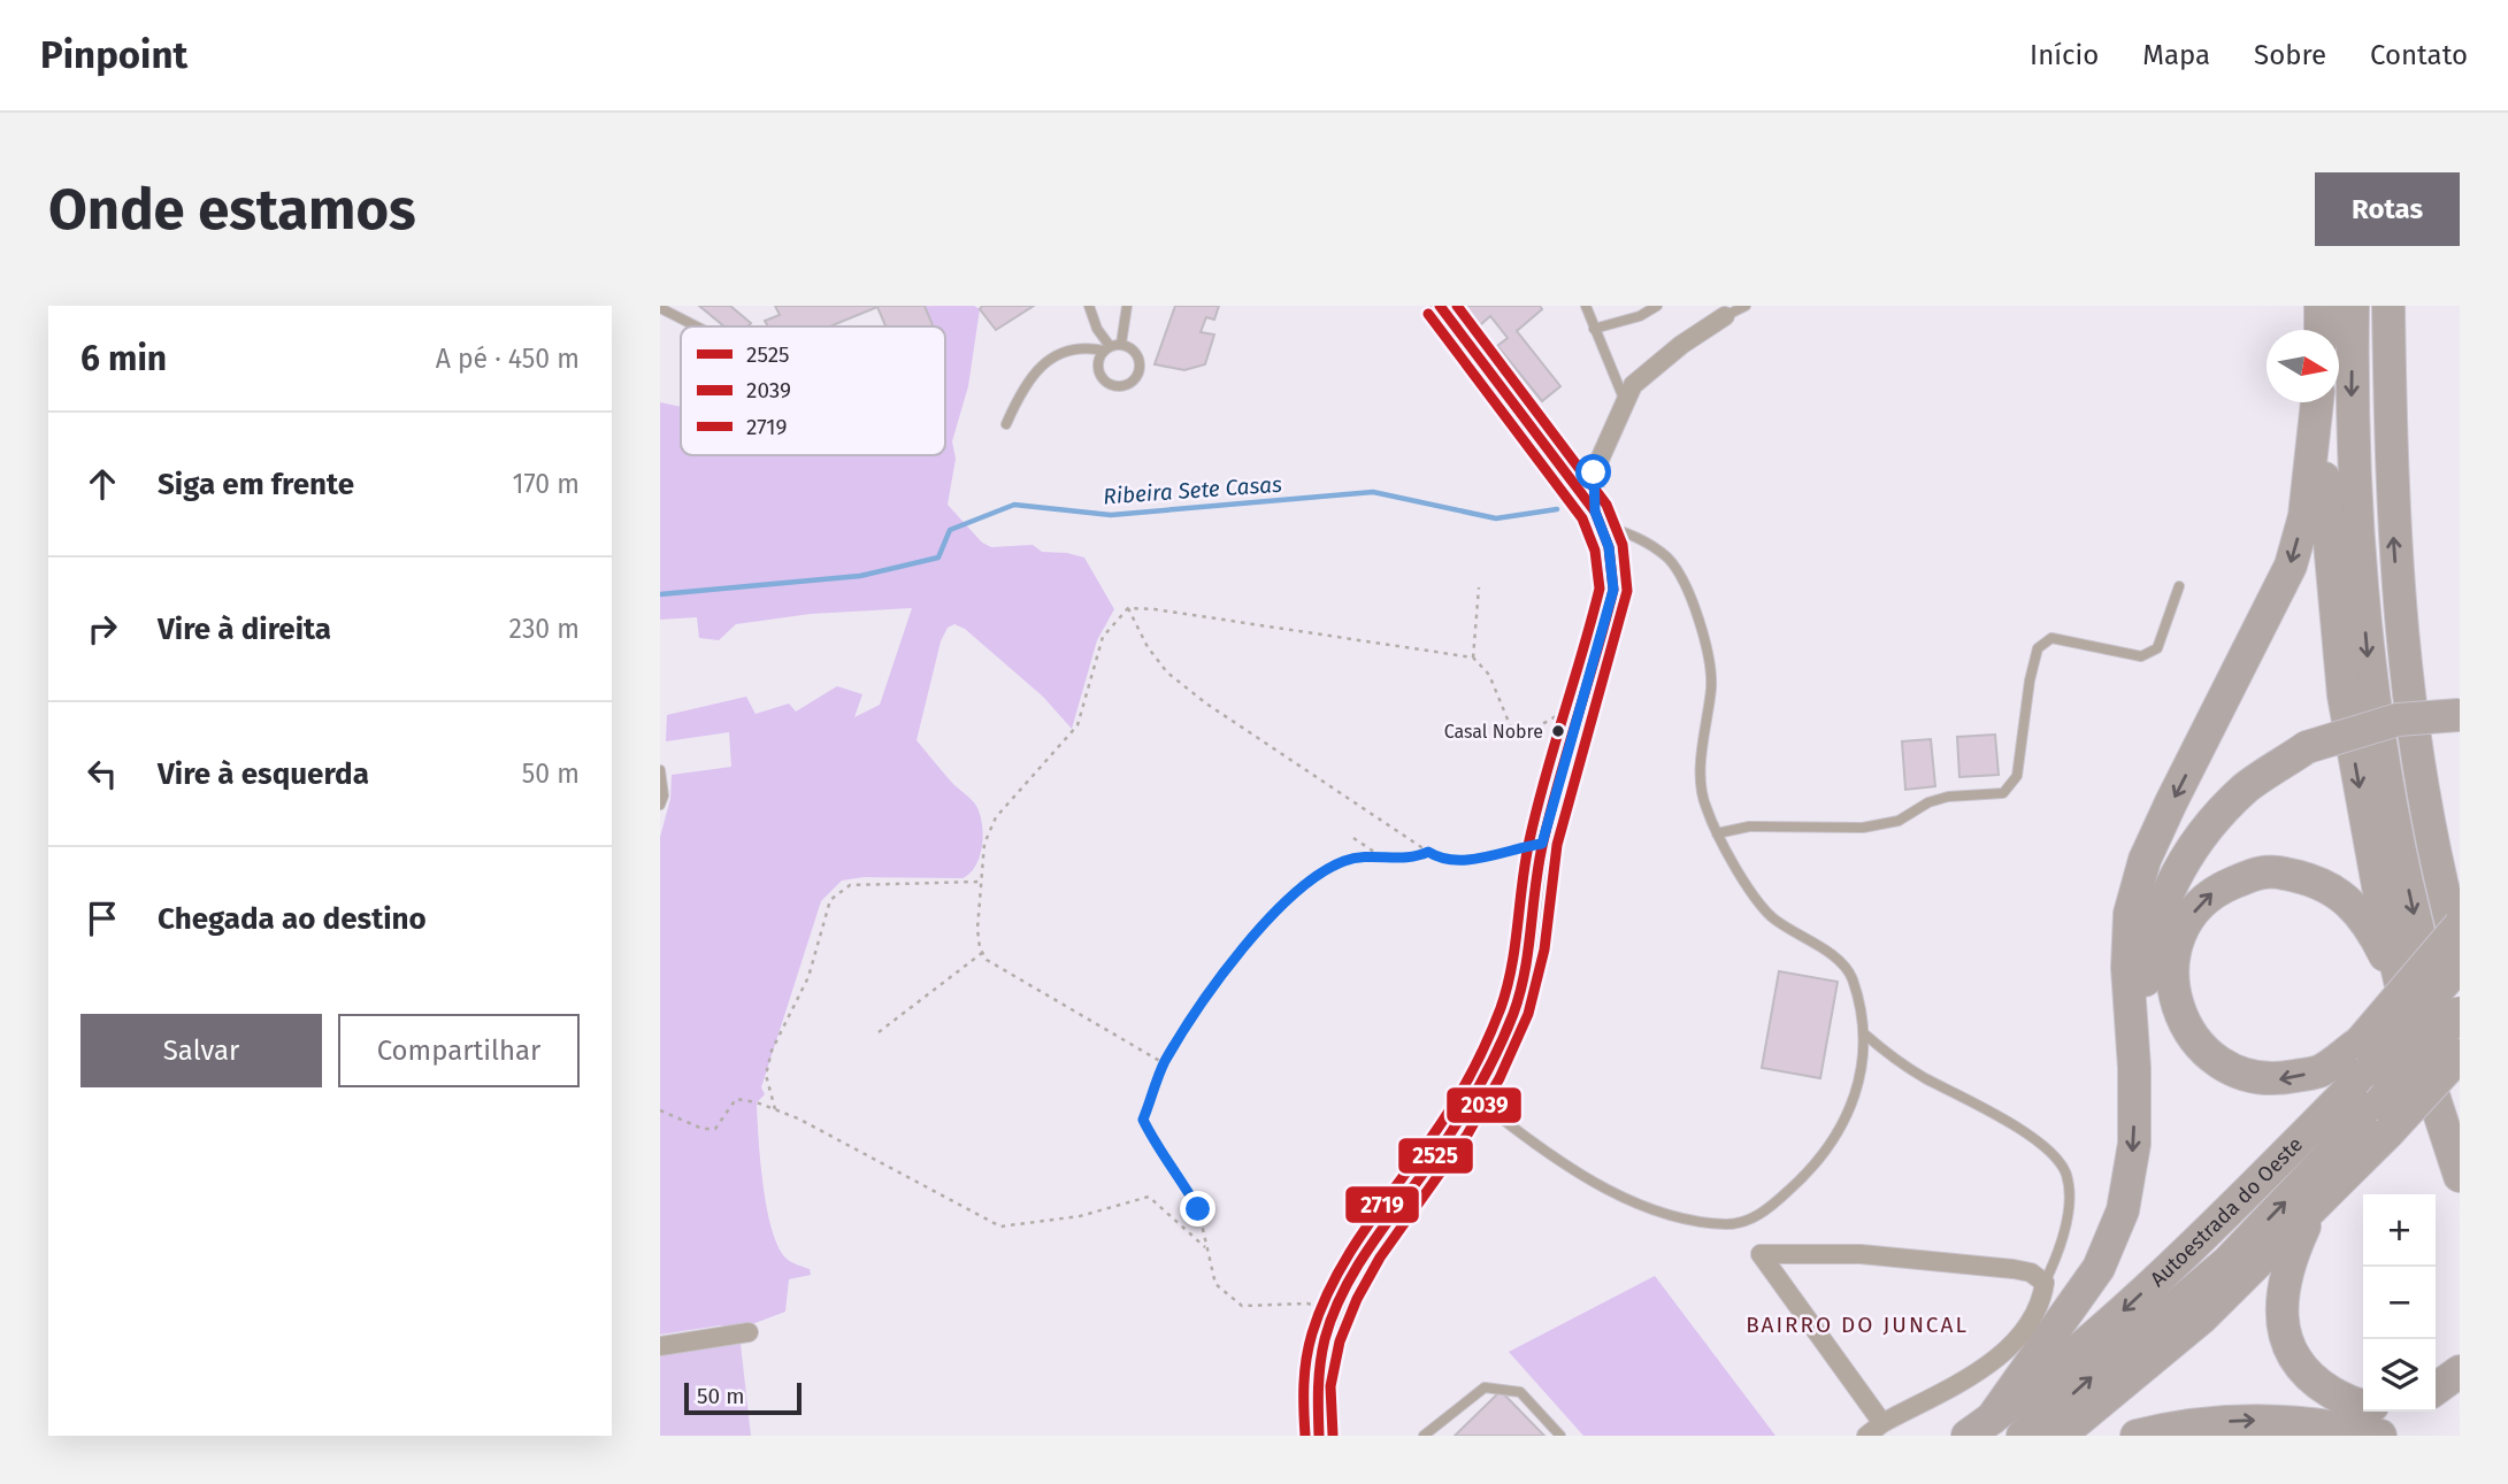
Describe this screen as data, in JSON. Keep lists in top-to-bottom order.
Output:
{
  "streets": {
    "highway": ["Autoestrada do Oeste"]
  },
  "districts": ["BAIRRO DO JUNCAL"],
  "water": ["Ribeira Sete Casas"],
  "places": ["Casal Nobre"],
  "lines": ["transit line 2525", "transit line 2039", "transit line 2719"],
  "legend": ["2525", "2039", "2719"],
  "scale_bar": "50 m",
  "north": "right",
  "page": {
    "header": "Pinpoint",
    "nav": [
      "Início",
      "Mapa",
      "Sobre",
      "Contato"
    ],
    "buttons": [
      "Rotas",
      ["Salvar", "Compartilhar"]
    ],
    "title": "Onde estamos",
    "heading": ["6 min", "A pé · 450 m"],
    "list": [
      ["Siga em frente", "170 m"],
      ["Vire à direita", "230 m"],
      ["Vire à esquerda", "50 m"],
      "Chegada ao destino"
    ],
    "map_buttons": ["+", "−"],
    "scale": "50 m"
  }
}
